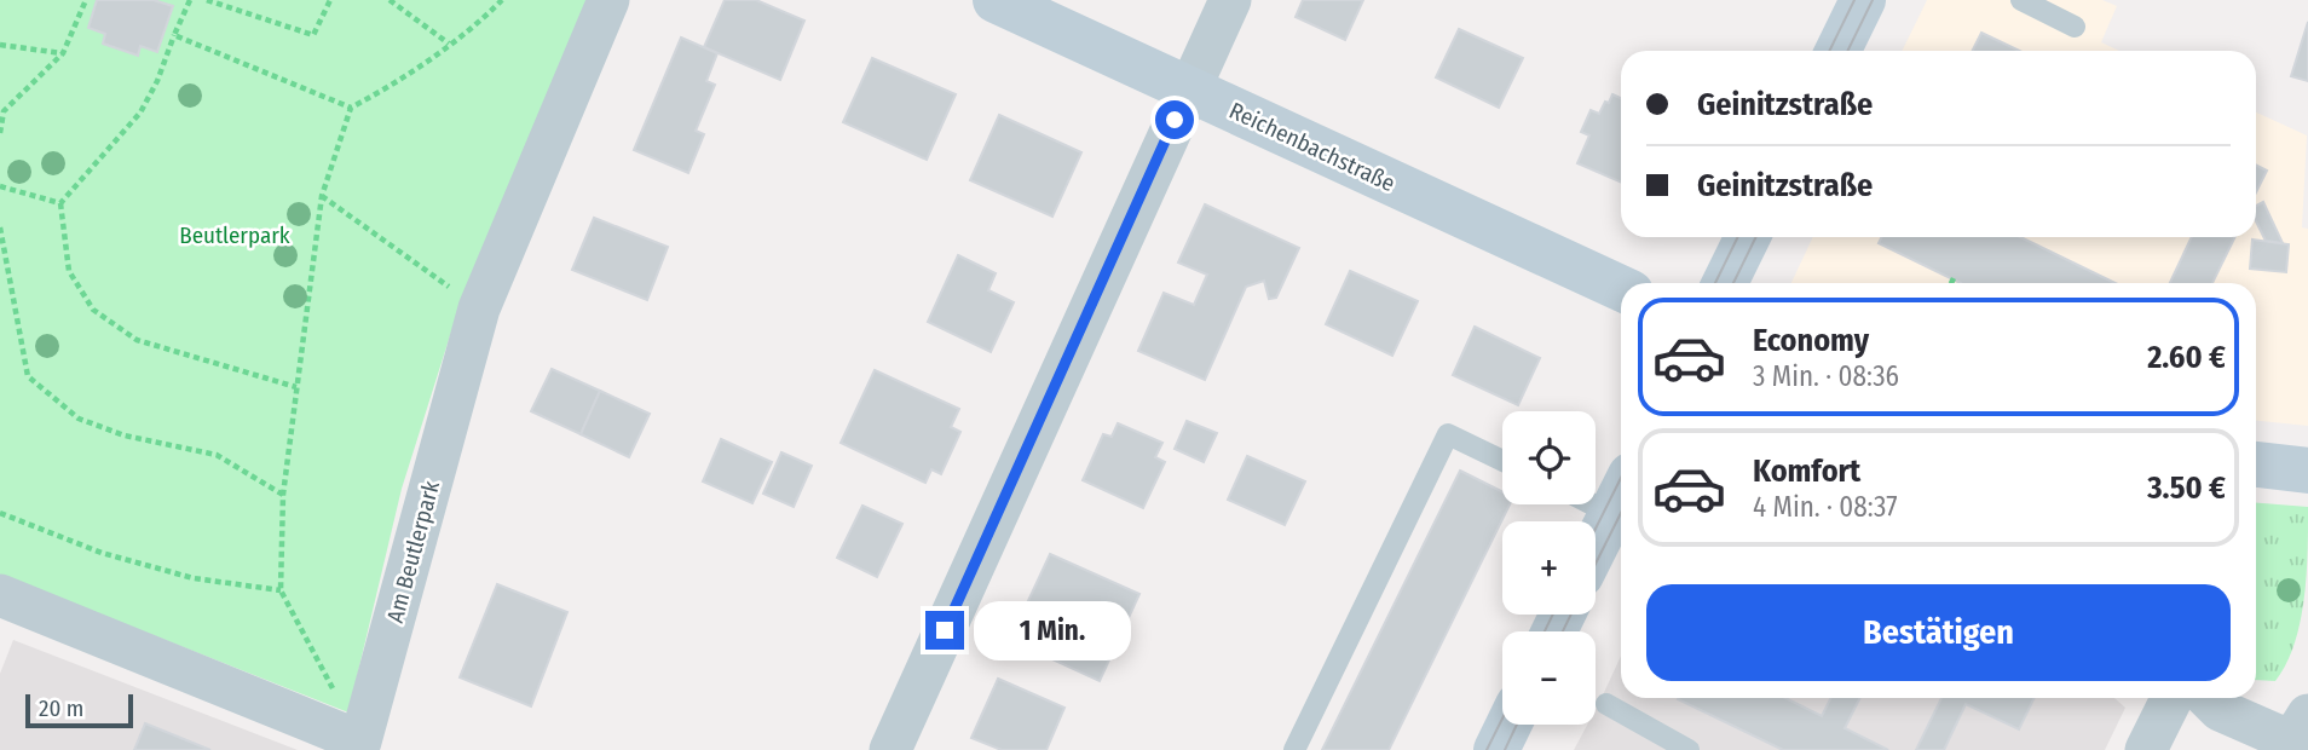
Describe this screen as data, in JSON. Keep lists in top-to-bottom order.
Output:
{
  "streets": {
    "street": ["Reichenbachstraße", "Am Beutlerpark"]
  },
  "parks": ["Beutlerpark"],
  "scale_bar": "20 m",
  "page": {
    "banner": ["Geinitzstraße", "Geinitzstraße"],
    "list": [
      {
        "name": "Economy",
        "note": "3 Min. · 08:36",
        "value": "2.60 €"
      },
      {
        "name": "Komfort",
        "note": "4 Min. · 08:37",
        "value": "3.50 €"
      }
    ],
    "map_buttons": ["+", "−"],
    "buttons": "Bestätigen",
    "bubble": "1 Min.",
    "scale": "20 m"
  }
}
